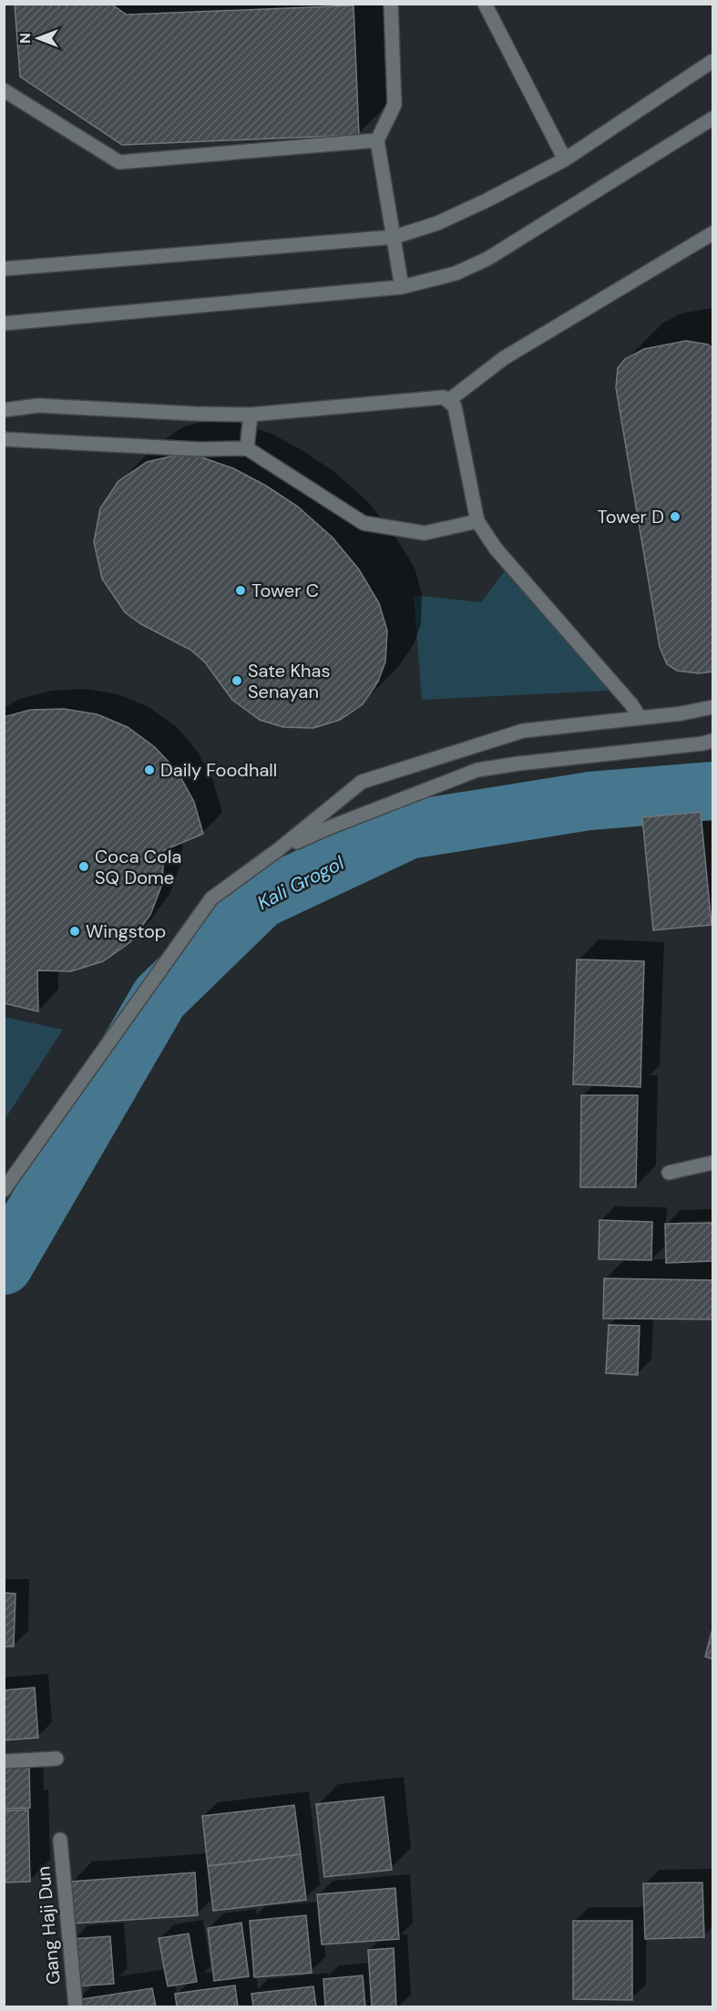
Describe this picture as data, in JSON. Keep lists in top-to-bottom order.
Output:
{
  "streets": {
    "street": ["Gang Haji Dun"]
  },
  "water": ["Kali Grogol"],
  "places": [
    "Tower D",
    "Tower C",
    "Sate Khas Senayan",
    "Daily Foodhall",
    "Coca Cola SQ Dome",
    "Wingstop"
  ],
  "north": "left"
}
